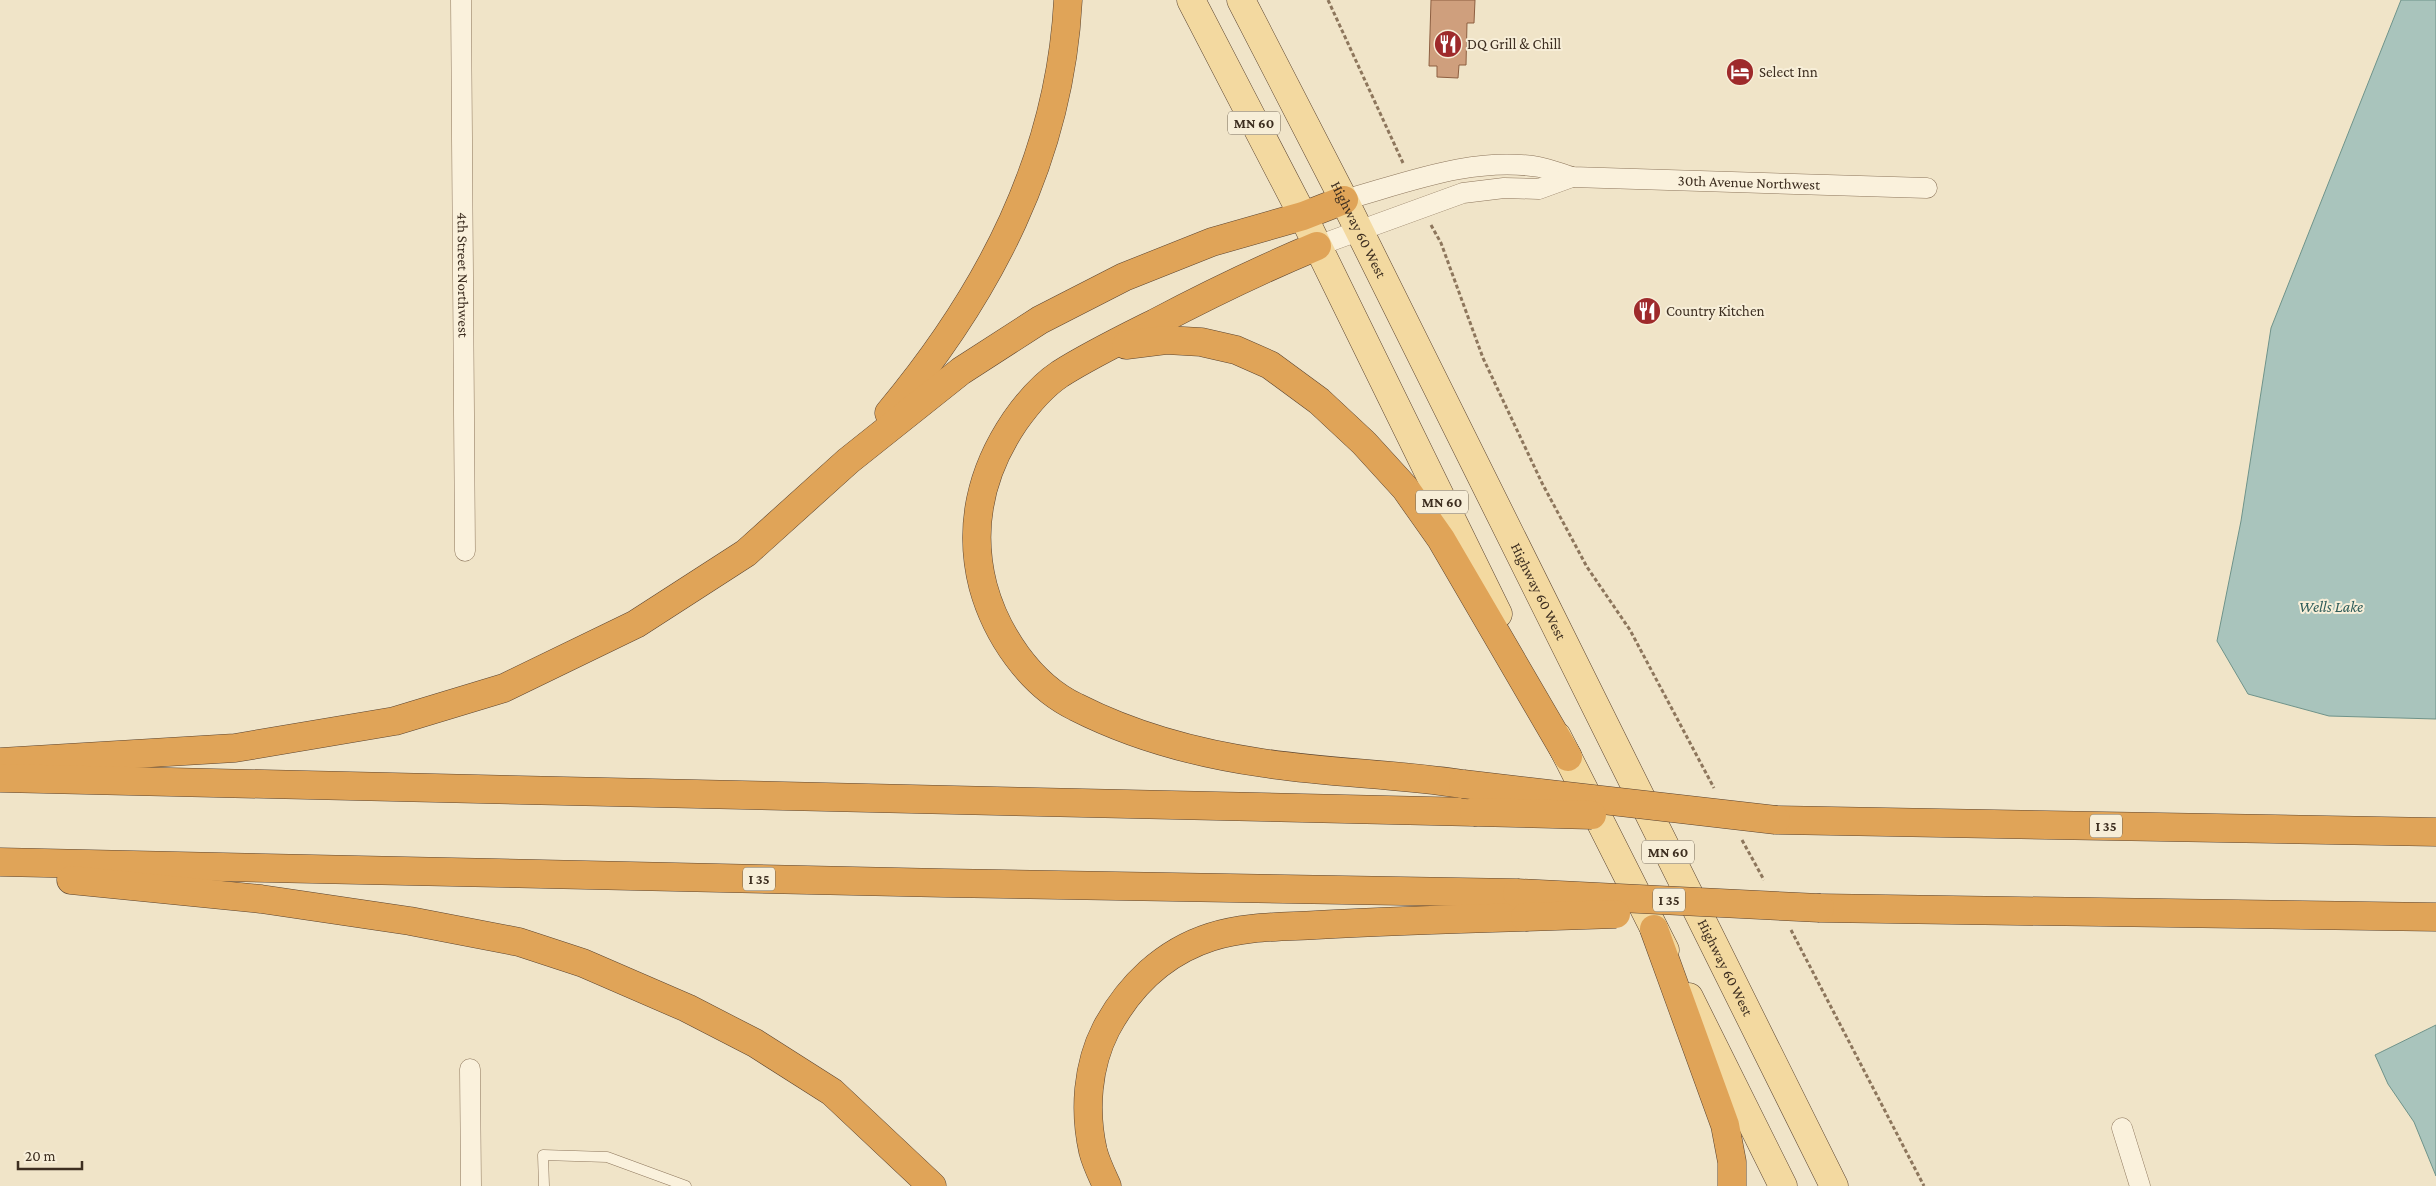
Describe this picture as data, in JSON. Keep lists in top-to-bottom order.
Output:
{
  "streets": {
    "highway": ["I 35"],
    "main road": ["MN 60", "Highway 60 West"],
    "street": ["30th Avenue Northwest", "4th Street Northwest"]
  },
  "crossings": [
    ["MN 60", "30th Avenue Northwest"],
    ["30th Avenue Northwest", "Highway 60 West"]
  ],
  "water": ["Wells Lake"],
  "places": {
    "restaurant": ["DQ Grill & Chill", "Country Kitchen"],
    "hotel": ["Select Inn"]
  },
  "scale_bar": "20 m"
}
